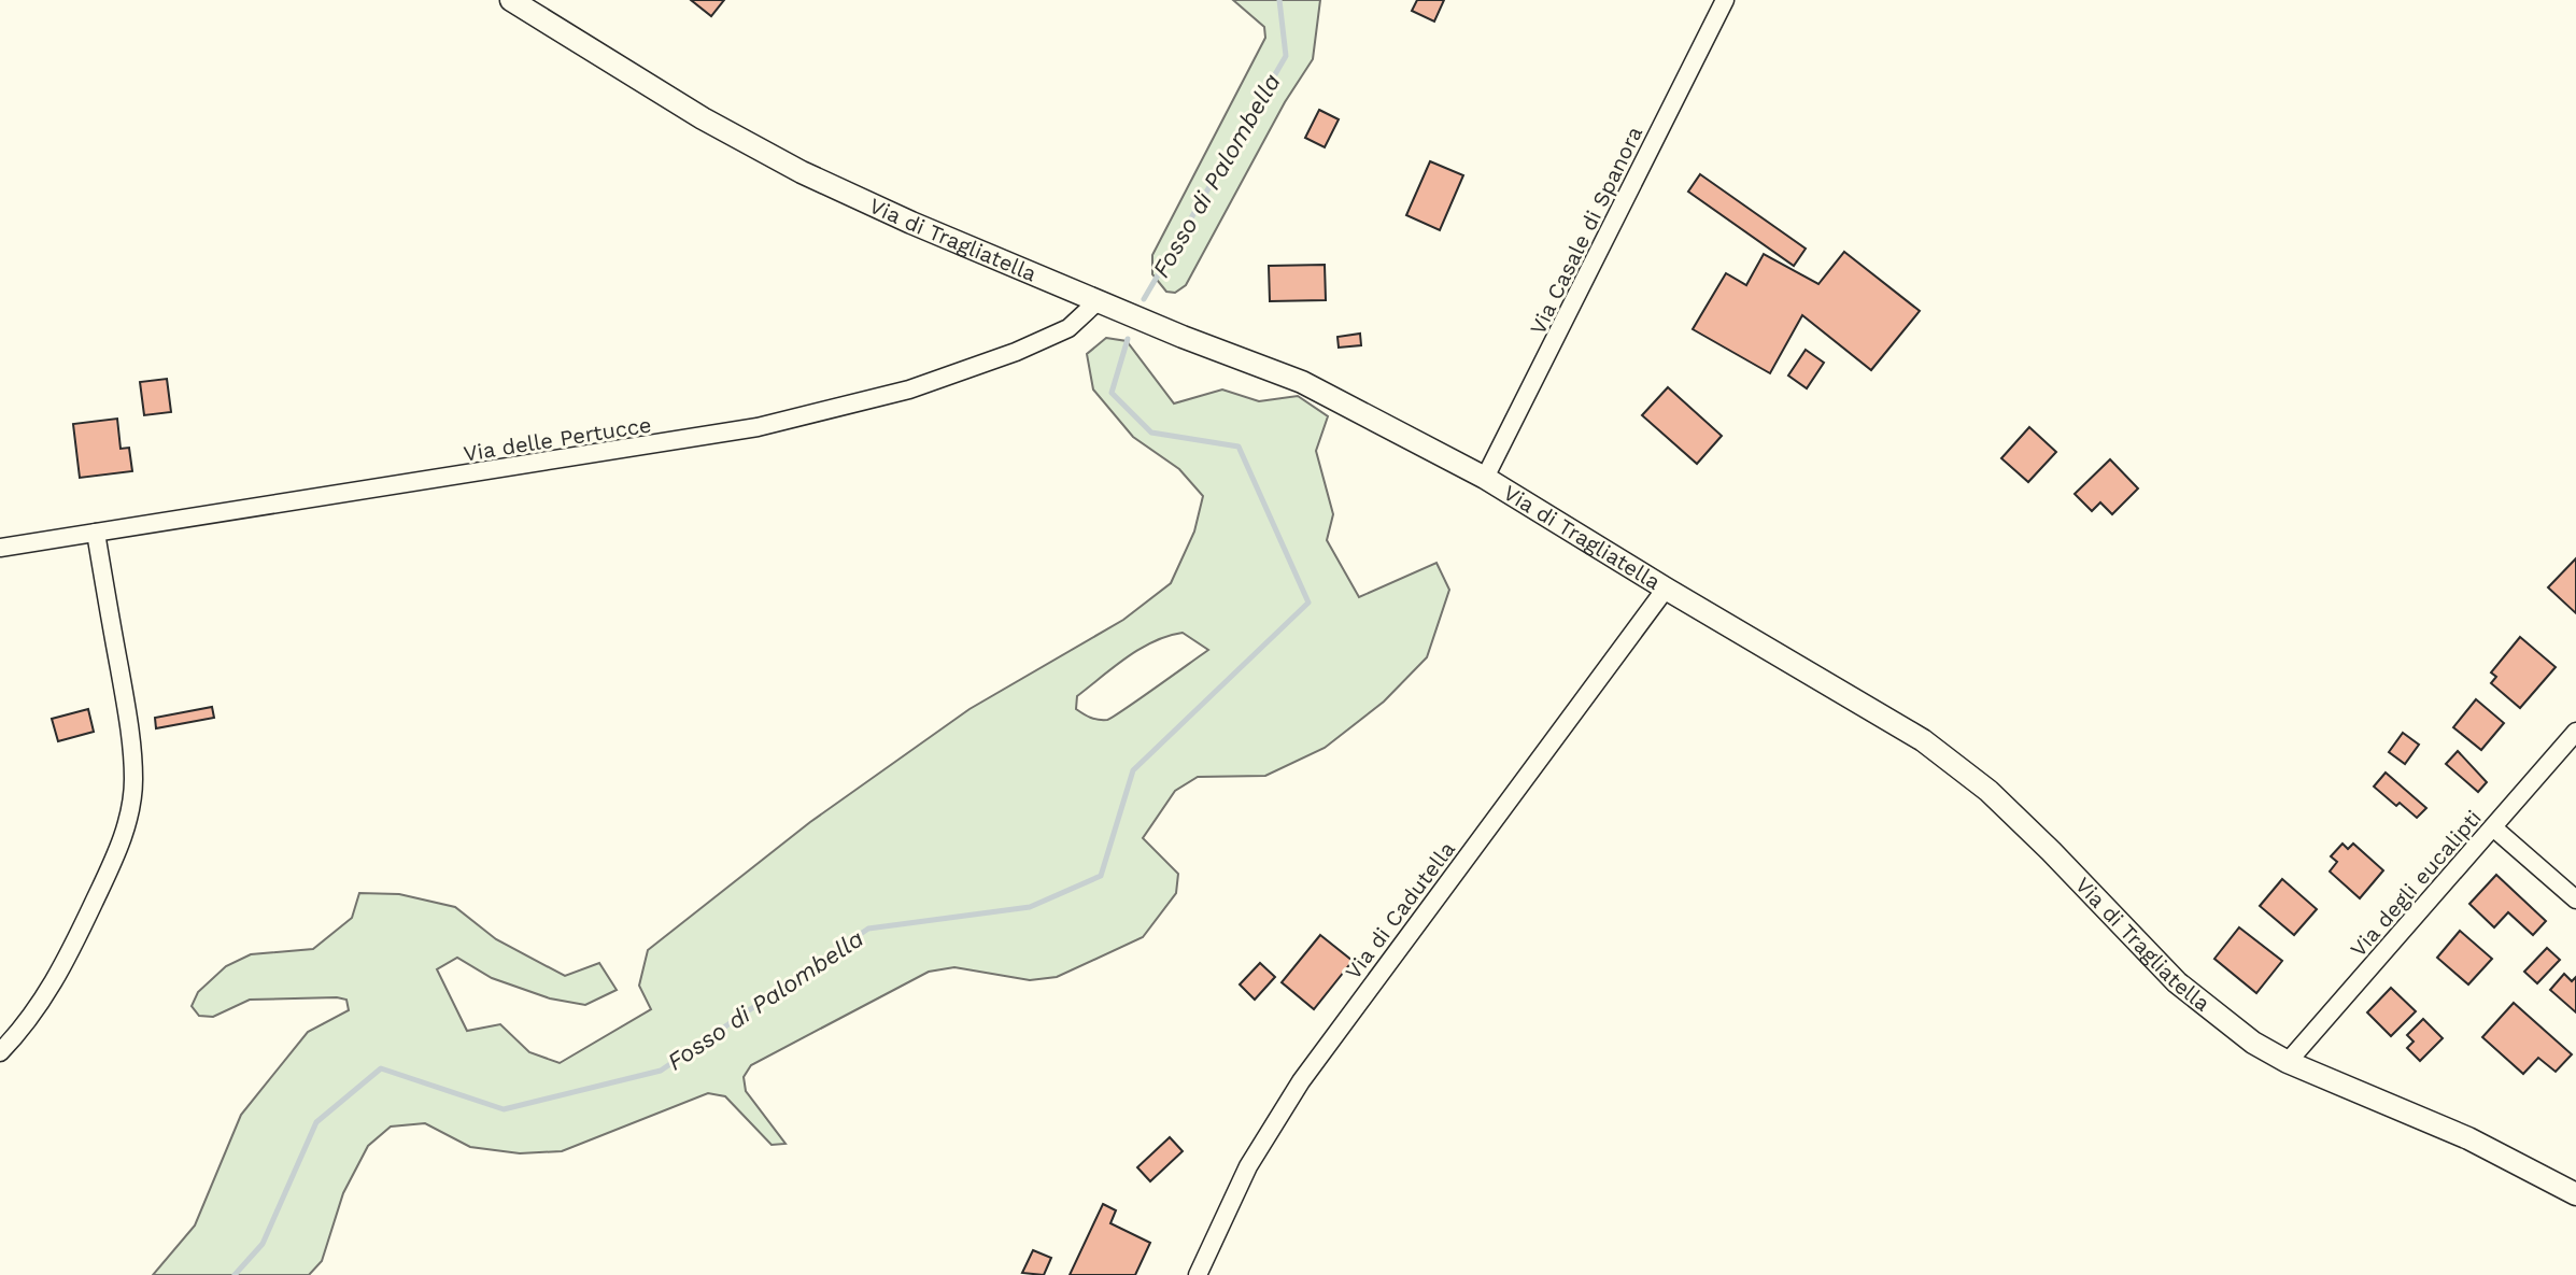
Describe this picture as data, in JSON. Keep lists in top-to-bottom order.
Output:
{
  "streets": {
    "street": [
      "Via Casale di Spanora",
      "Via di Tragliatella",
      "Via delle Pertucce",
      "Via degli eucalipti",
      "Via di Cadutella"
    ]
  },
  "crossings": [
    ["Via Casale di Spanora", "Via di Tragliatella"],
    ["Via di Tragliatella", "Via delle Pertucce"],
    ["Via di Tragliatella", "Via degli eucalipti"],
    ["Via di Tragliatella", "Via di Cadutella"]
  ],
  "water": ["Fosso di Palombella"]
}
